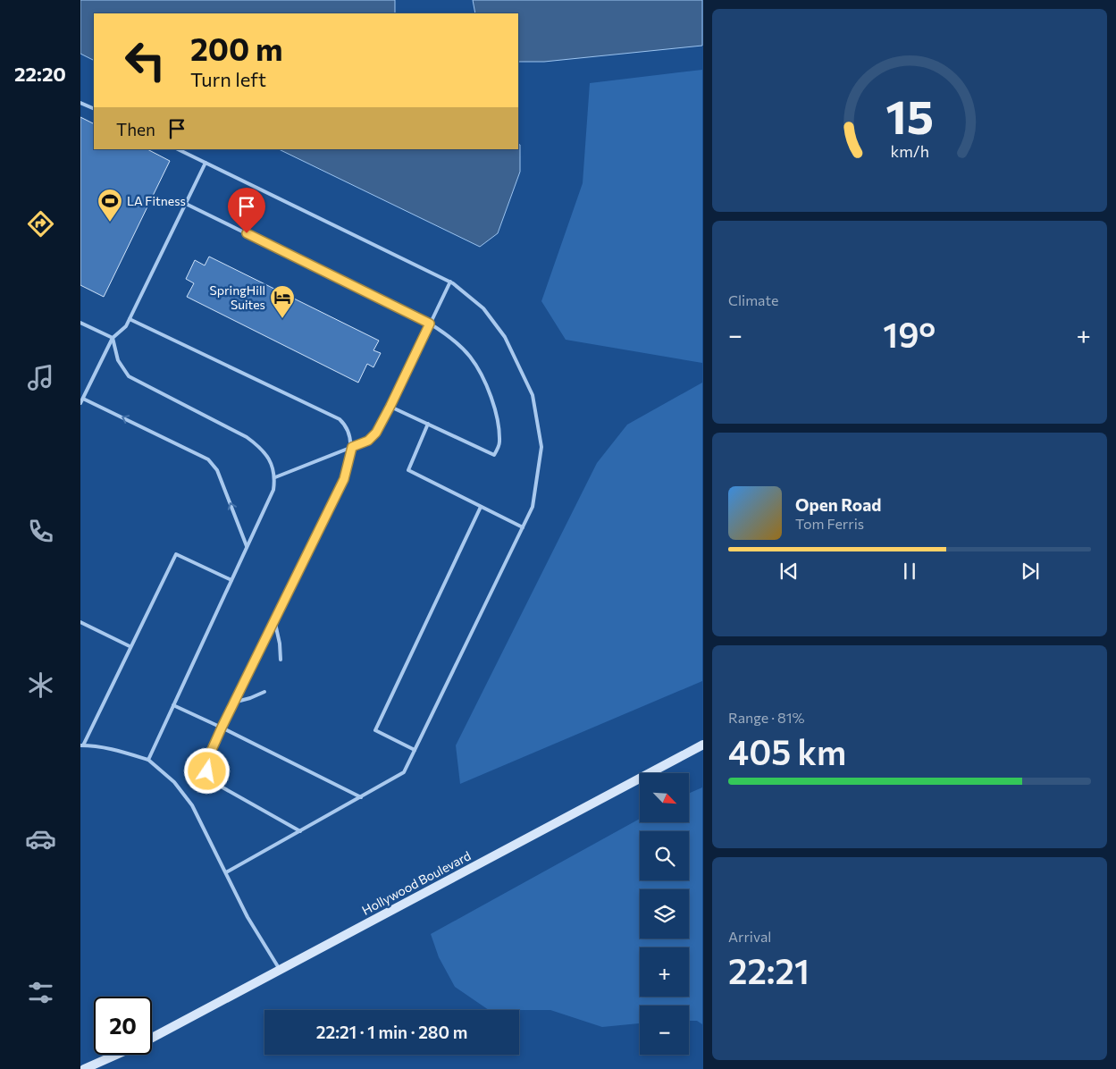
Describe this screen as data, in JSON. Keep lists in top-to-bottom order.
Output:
{
  "streets": {
    "street": ["Hollywood Boulevard"]
  },
  "places": {
    "sports": ["LA Fitness"],
    "hotel": ["SpringHill Suites"]
  },
  "north": "bottom right",
  "page": {
    "tabs": "22:20",
    "turn": ["200 m", "Turn left"],
    "then": "Then",
    "tile": [
      "Climate",
      ["Range · 81%", "405 km"],
      ["Arrival", "22:21"]
    ],
    "heat": ["−", "19°", "+"],
    "song": ["Open Road", "Tom Ferris"],
    "map_buttons": ["+", "−"],
    "limit": "20",
    "trip": "22:21 · 1 min · 280 m",
    "gauge": ["15", "km/h"]
  }
}
